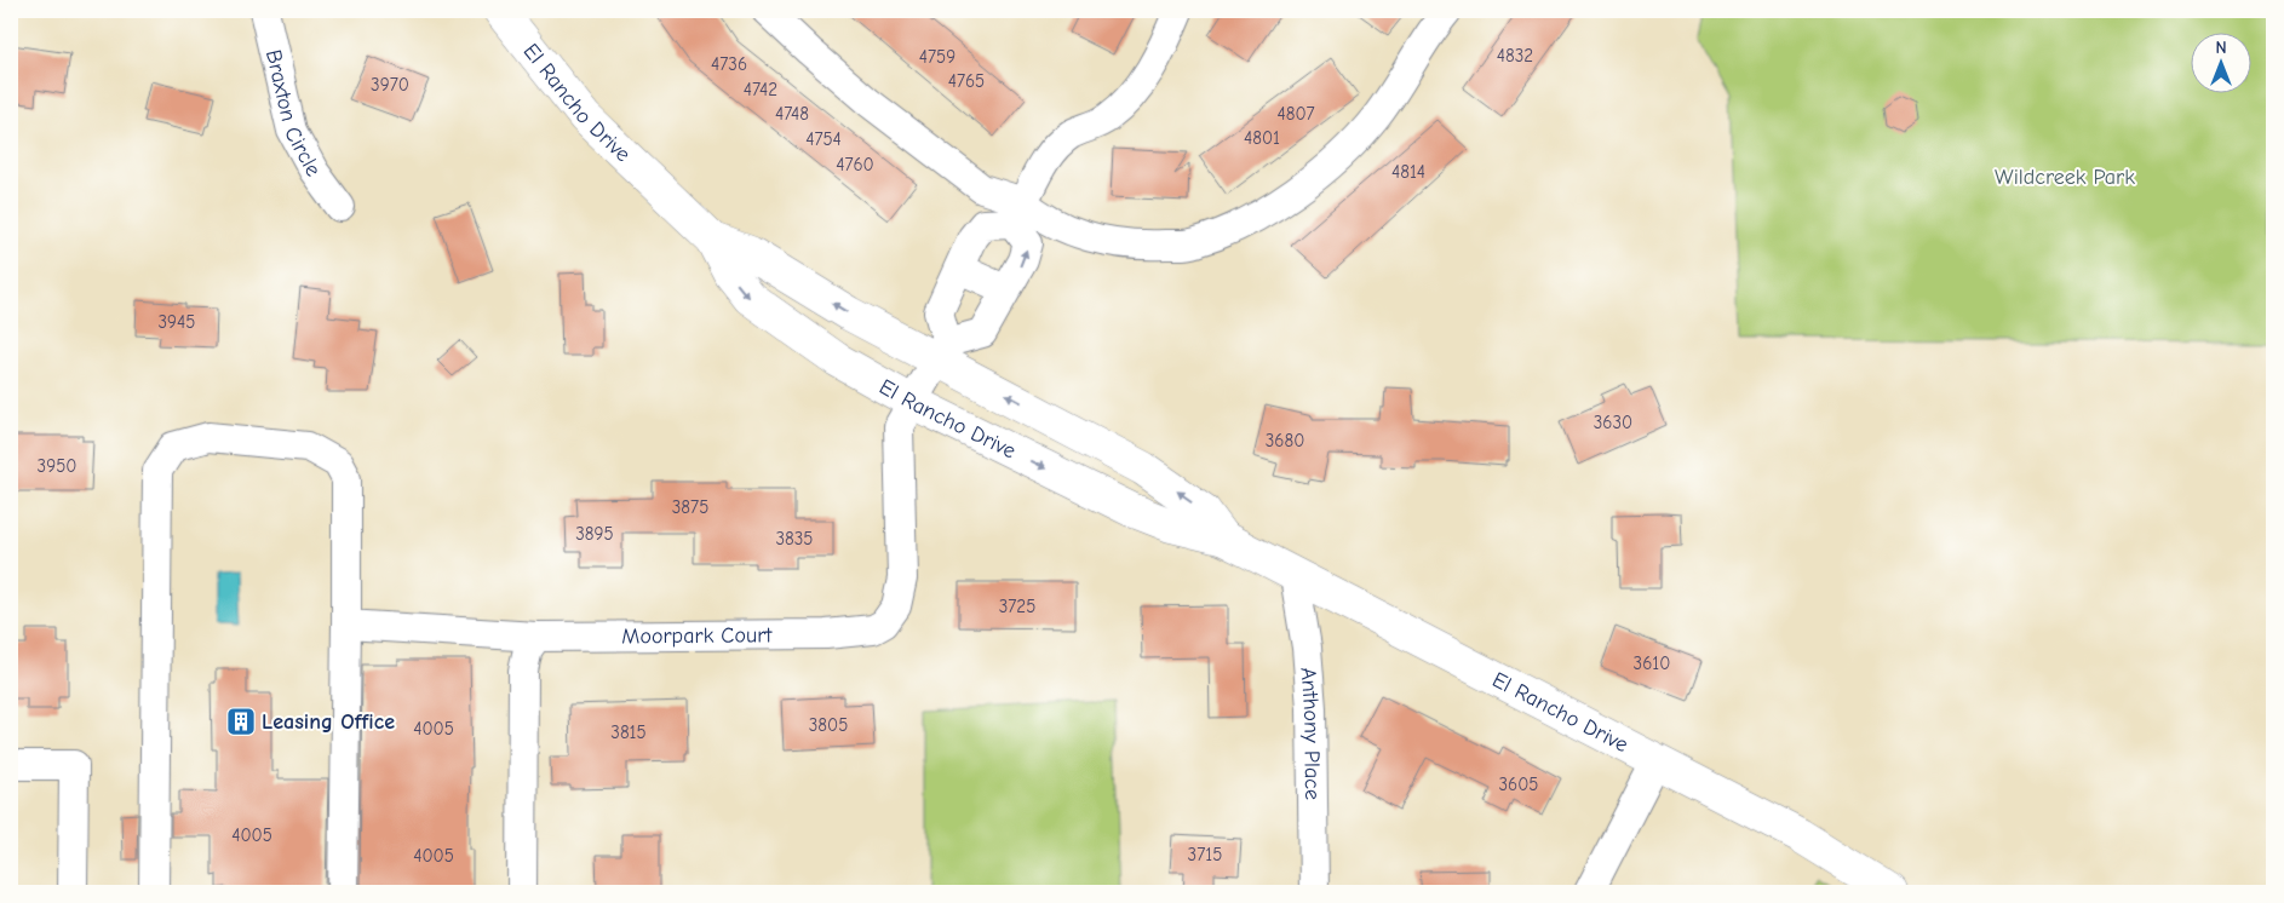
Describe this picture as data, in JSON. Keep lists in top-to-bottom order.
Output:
{
  "streets": {
    "main road": ["El Rancho Drive"],
    "street": ["Braxton Circle", "Moorpark Court", "Anthony Place"]
  },
  "crossings": [
    ["El Rancho Drive", "Moorpark Court"],
    ["El Rancho Drive", "Anthony Place"]
  ],
  "parks": ["Wildcreek Park"],
  "places": {
    "building": ["Leasing Office"]
  },
  "house_numbers": [
    "4832",
    "4759",
    "4736",
    "4765",
    "3970",
    "4742",
    "4748",
    "4807",
    "4801",
    "4754",
    "4760",
    "4814",
    "3945",
    "3630",
    "3680",
    "3950",
    "3875",
    "3895",
    "3835",
    "3725",
    "3610",
    "3805",
    "4005",
    "3815",
    "3605",
    "4005",
    "3715",
    "4005"
  ],
  "north": "top"
}
